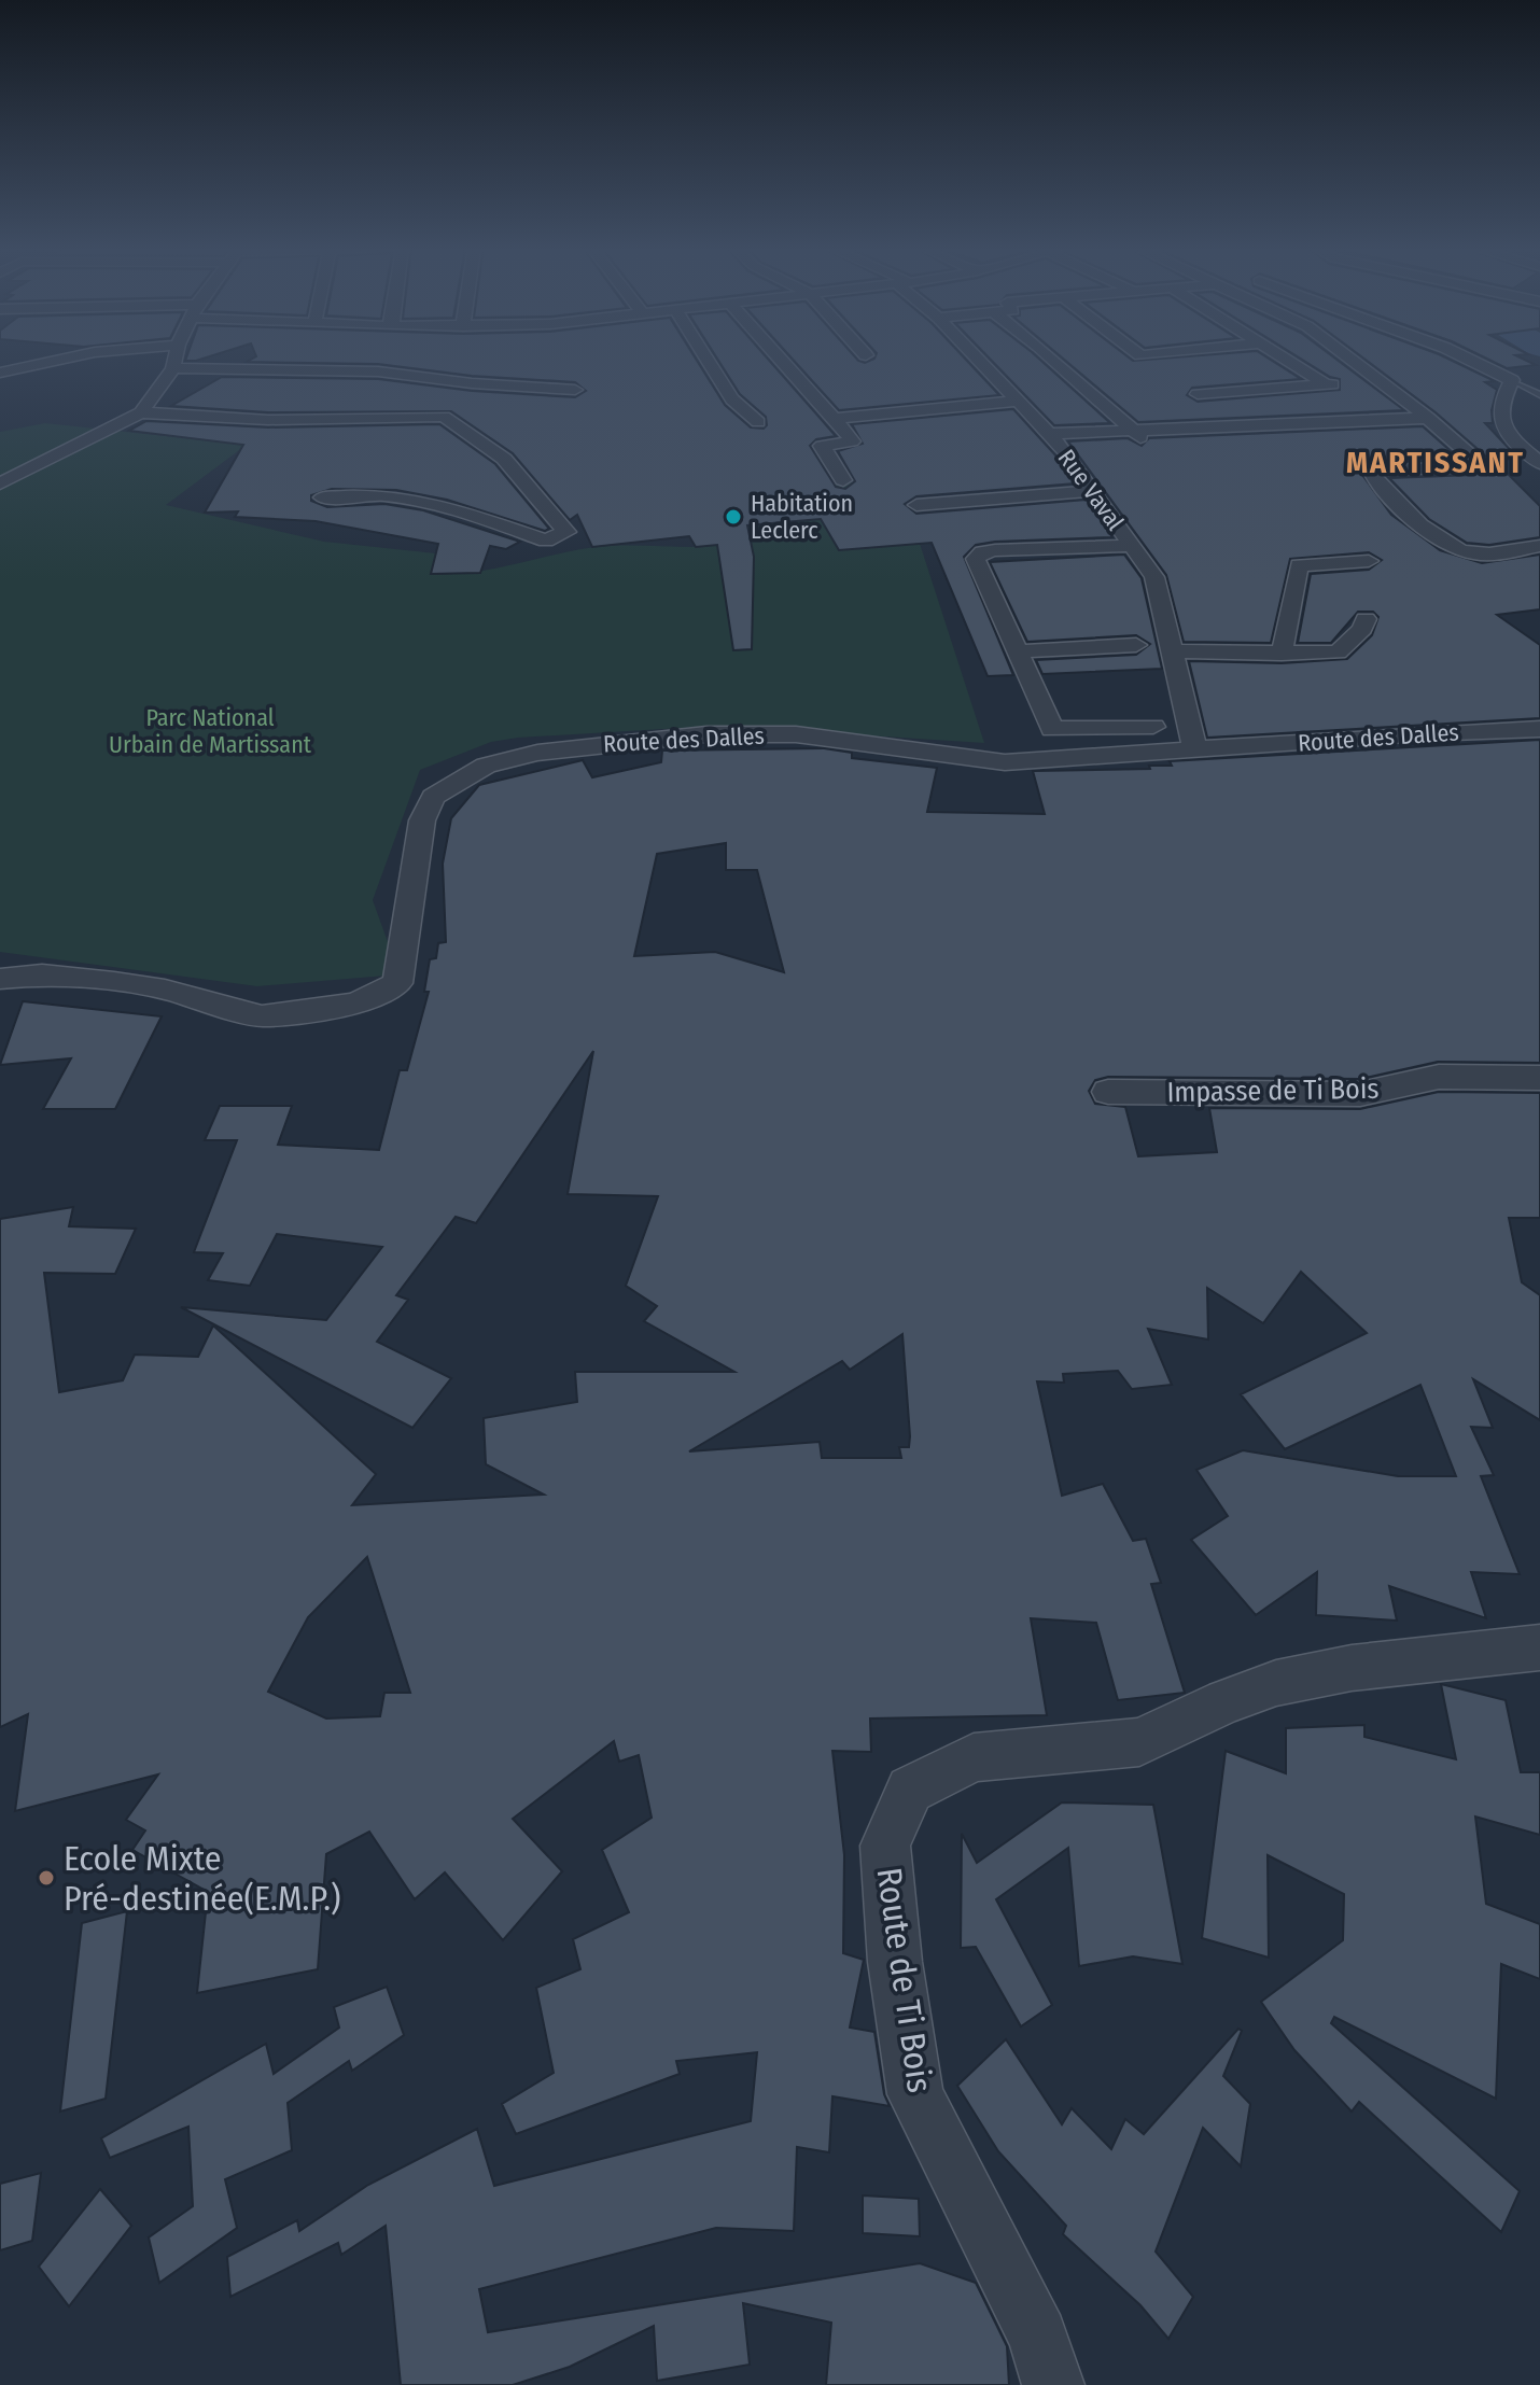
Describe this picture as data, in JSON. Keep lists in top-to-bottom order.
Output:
{
  "streets": {
    "street": [
      "Rue Vaval",
      "Route des Dalles",
      "Impasse de Ti Bois",
      "Route de Ti Bois"
    ]
  },
  "crossings": [
    ["Rue Vaval", "Route des Dalles"]
  ],
  "districts": ["MARTISSANT"],
  "parks": ["Parc National Urbain de Martissant"],
  "places": ["Habitation Leclerc", "Ecole Mixte Pré-destinée(E.M.P.)"]
}
